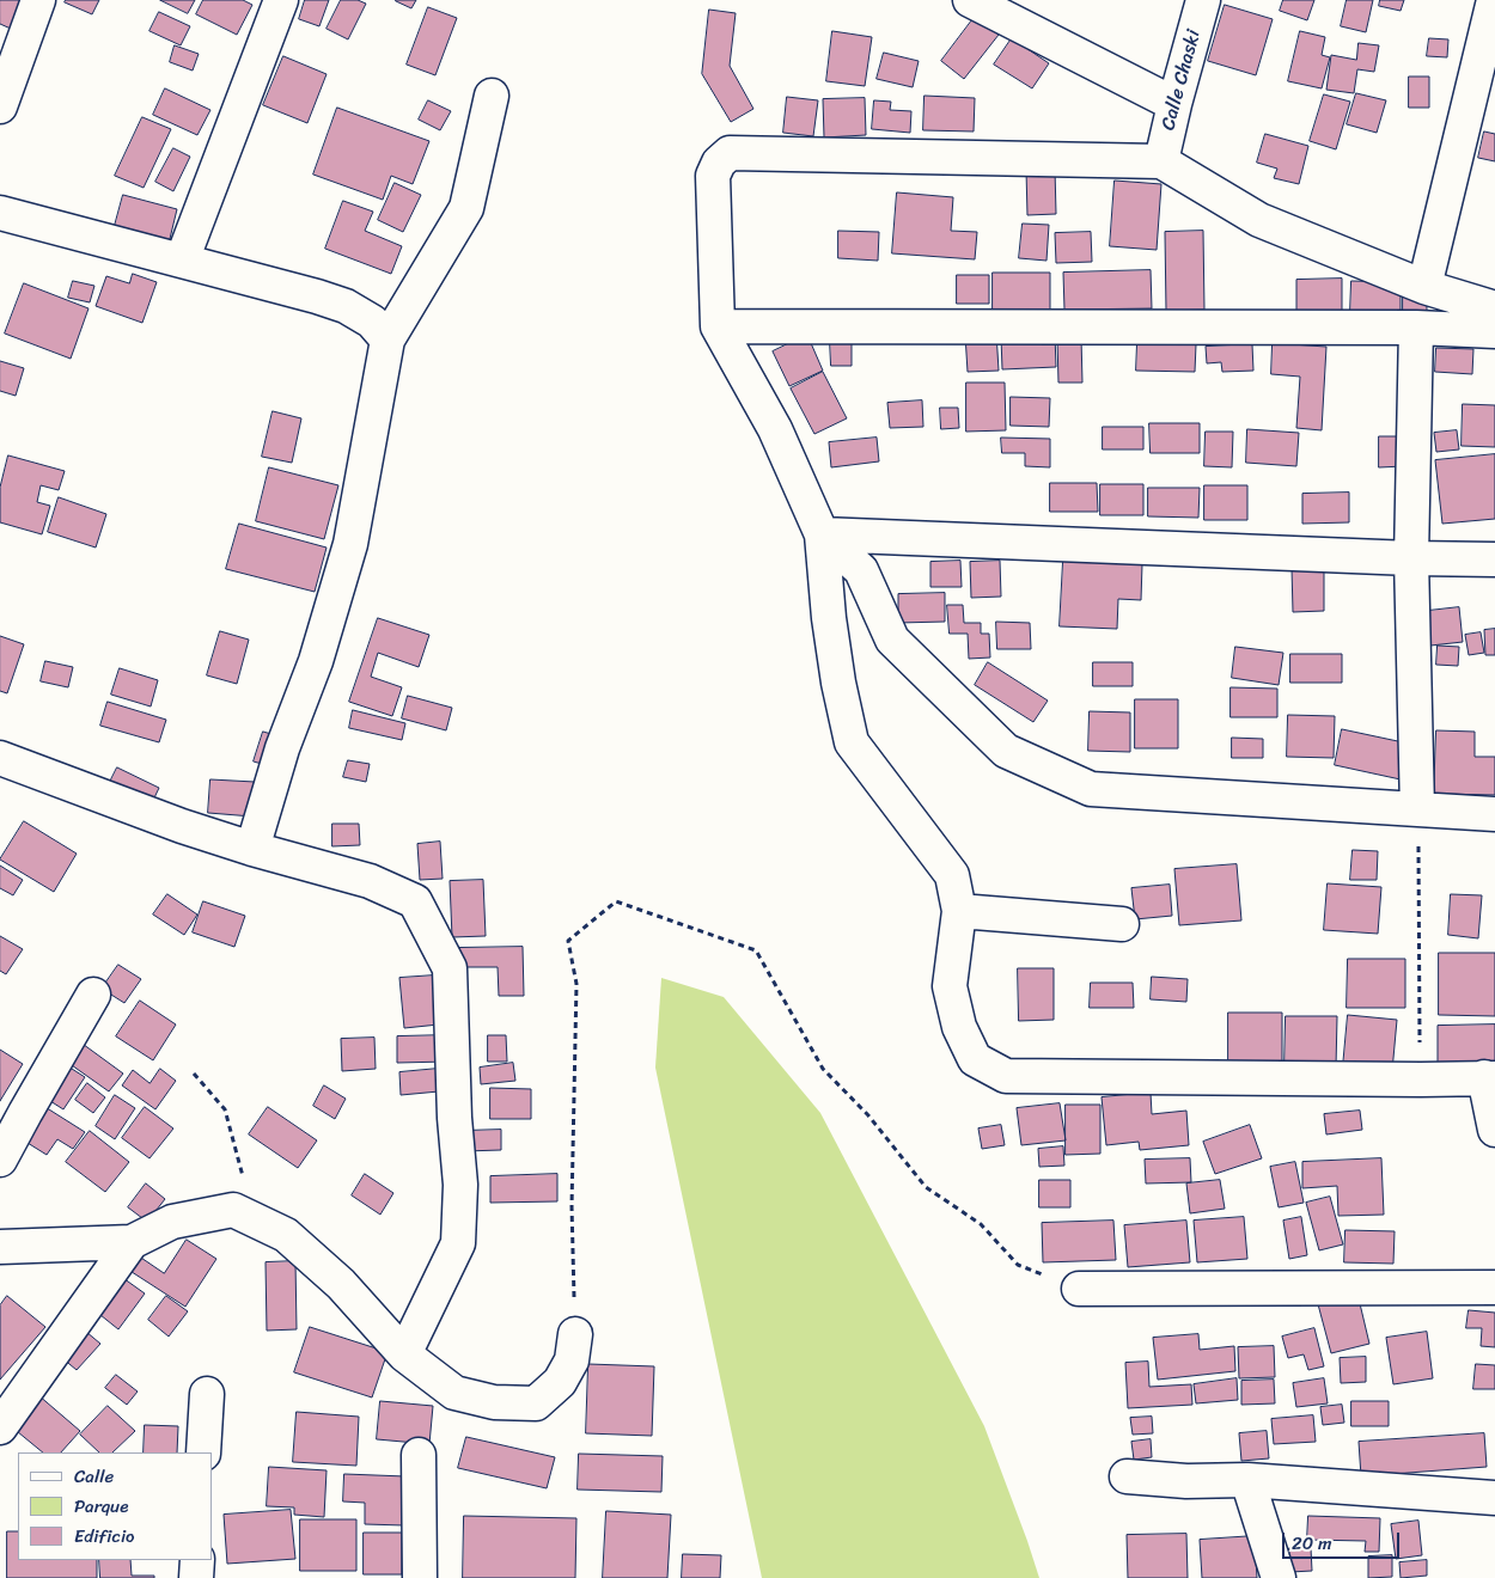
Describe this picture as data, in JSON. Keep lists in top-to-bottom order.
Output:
{
  "streets": {
    "street": ["Calle Chaski"]
  },
  "legend": ["Calle", "Parque", "Edificio"],
  "scale_bar": "20 m"
}
